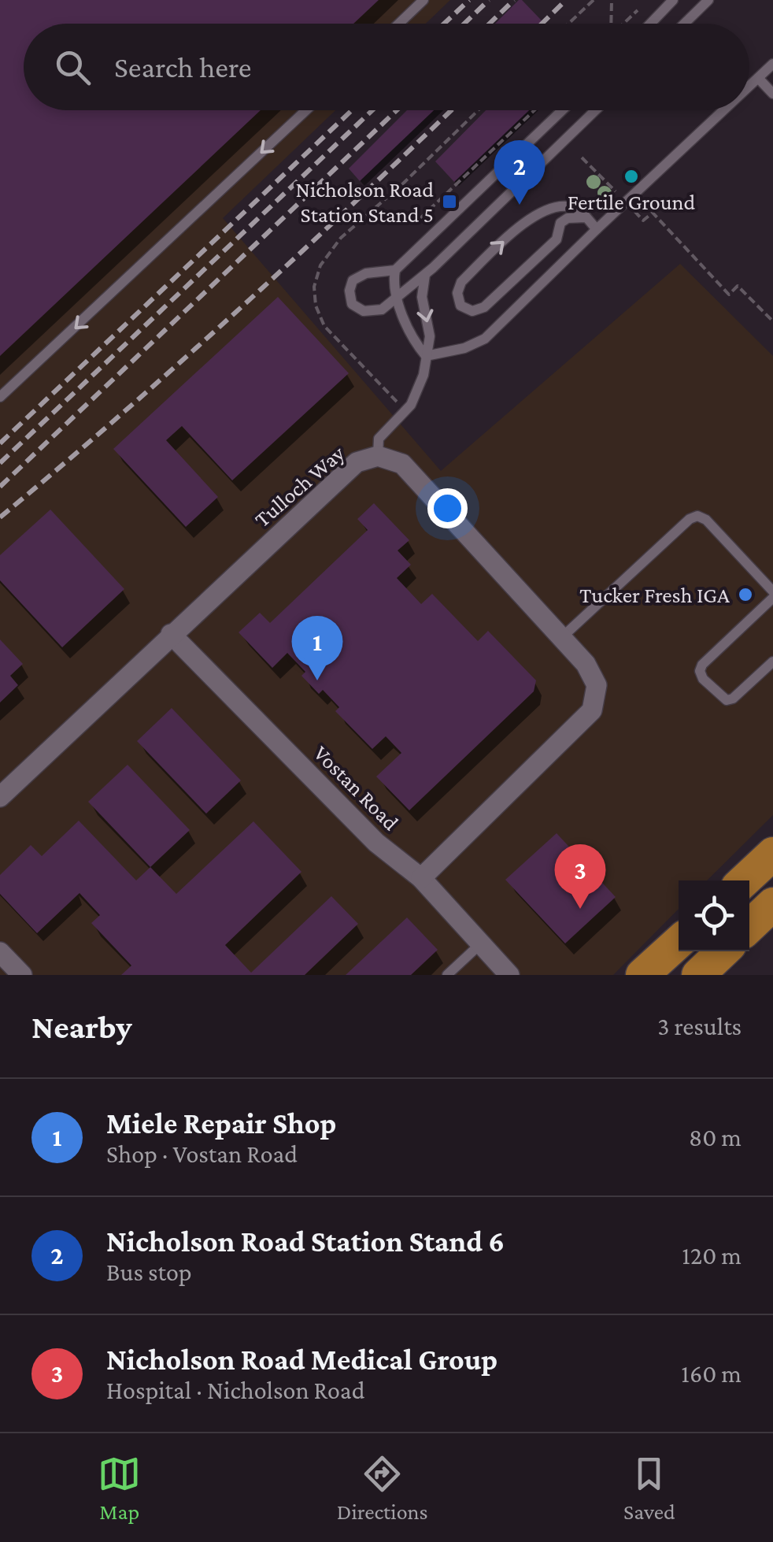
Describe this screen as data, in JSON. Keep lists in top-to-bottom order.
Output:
{
  "streets": {
    "street": ["Tulloch Way", "Vostan Road"]
  },
  "crossings": [
    ["Tulloch Way", "Vostan Road"]
  ],
  "places": {
    "other": ["Fertile Ground", "Tucker Fresh IGA"],
    "transit": ["Nicholson Road Station Stand 5"]
  },
  "page": {
    "search": "Search here",
    "pins": ["2", "1", "3"],
    "heading": ["Nearby", "3 results"],
    "list": [
      {
        "mark": "1",
        "name": "Miele Repair Shop",
        "note": "Shop · Vostan Road",
        "value": "80 m"
      },
      {
        "mark": "2",
        "name": "Nicholson Road Station Stand 6",
        "note": "Bus stop",
        "value": "120 m"
      },
      {
        "mark": "3",
        "name": "Nicholson Road Medical Group",
        "note": "Hospital · Nicholson Road",
        "value": "160 m"
      }
    ],
    "nav": ["Map", "Directions", "Saved"]
  }
}
